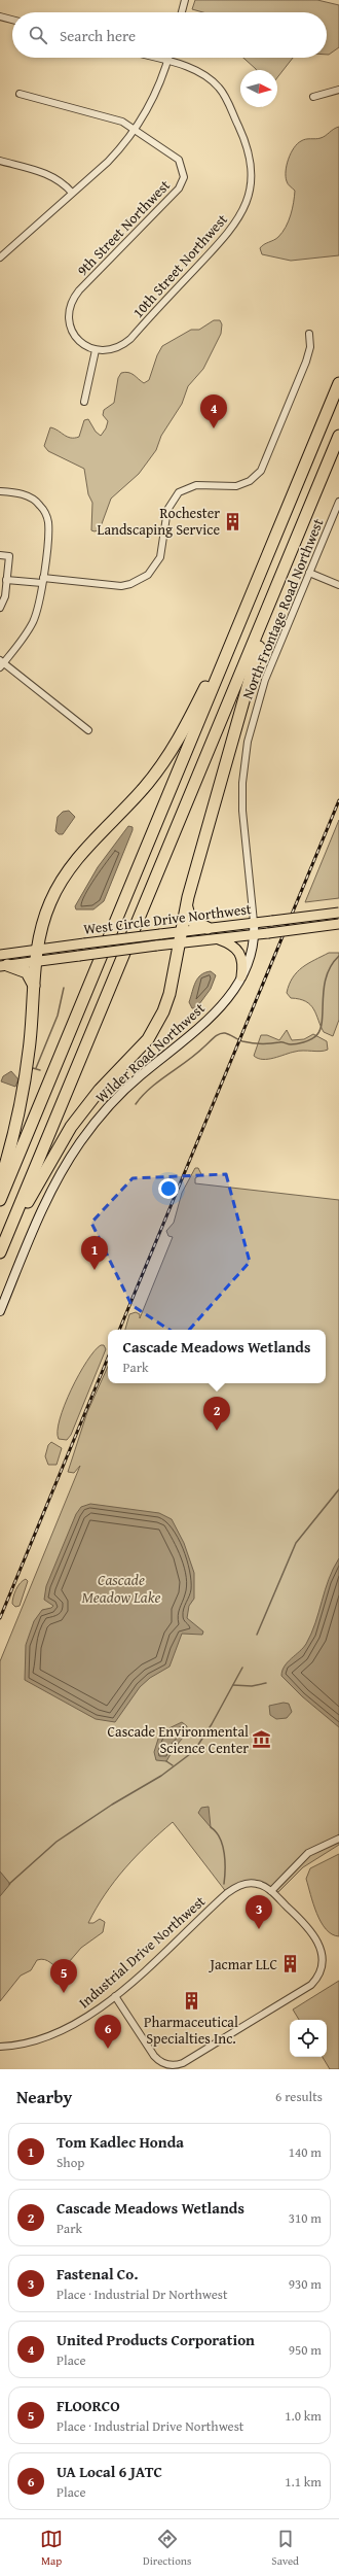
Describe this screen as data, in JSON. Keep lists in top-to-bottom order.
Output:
{
  "streets": {
    "main road": ["West Circle Drive Northwest"],
    "street": [
      "9th Street Northwest",
      "10th Street Northwest",
      "North Frontage Road Northwest",
      "Wilder Road Northwest",
      "Industrial Drive Northwest"
    ]
  },
  "crossings": [
    ["9th Street Northwest", "10th Street Northwest"],
    ["North Frontage Road Northwest", "West Circle Drive Northwest"],
    ["North Frontage Road Northwest", "Wilder Road Northwest"],
    ["West Circle Drive Northwest", "Wilder Road Northwest"]
  ],
  "water": ["Cascade Meadow Lake"],
  "places": {
    "building": ["Rochester Landscaping Service", "Jacmar LLC", "Pharmaceutical Specialties Inc."],
    "museum": ["Cascade Environmental Science Center"]
  },
  "north": "right",
  "page": {
    "search": "Search here",
    "pins": [
      "4",
      "1",
      "2",
      "3",
      "5",
      "6"
    ],
    "popup": ["Cascade Meadows Wetlands", "Park"],
    "heading": ["Nearby", "6 results"],
    "list": [
      {
        "mark": "1",
        "name": "Tom Kadlec Honda",
        "note": "Shop",
        "value": "140 m"
      },
      {
        "mark": "2",
        "name": "Cascade Meadows Wetlands",
        "note": "Park",
        "value": "310 m"
      },
      {
        "mark": "3",
        "name": "Fastenal Co.",
        "note": "Place · Industrial Dr Northwest",
        "value": "930 m"
      },
      {
        "mark": "4",
        "name": "United Products Corporation",
        "note": "Place",
        "value": "950 m"
      },
      {
        "mark": "5",
        "name": "FLOORCO",
        "note": "Place · Industrial Drive Northwest",
        "value": "1.0 km"
      },
      {
        "mark": "6",
        "name": "UA Local 6 JATC",
        "note": "Place",
        "value": "1.1 km"
      }
    ],
    "nav": ["Map", "Directions", "Saved"]
  }
}
